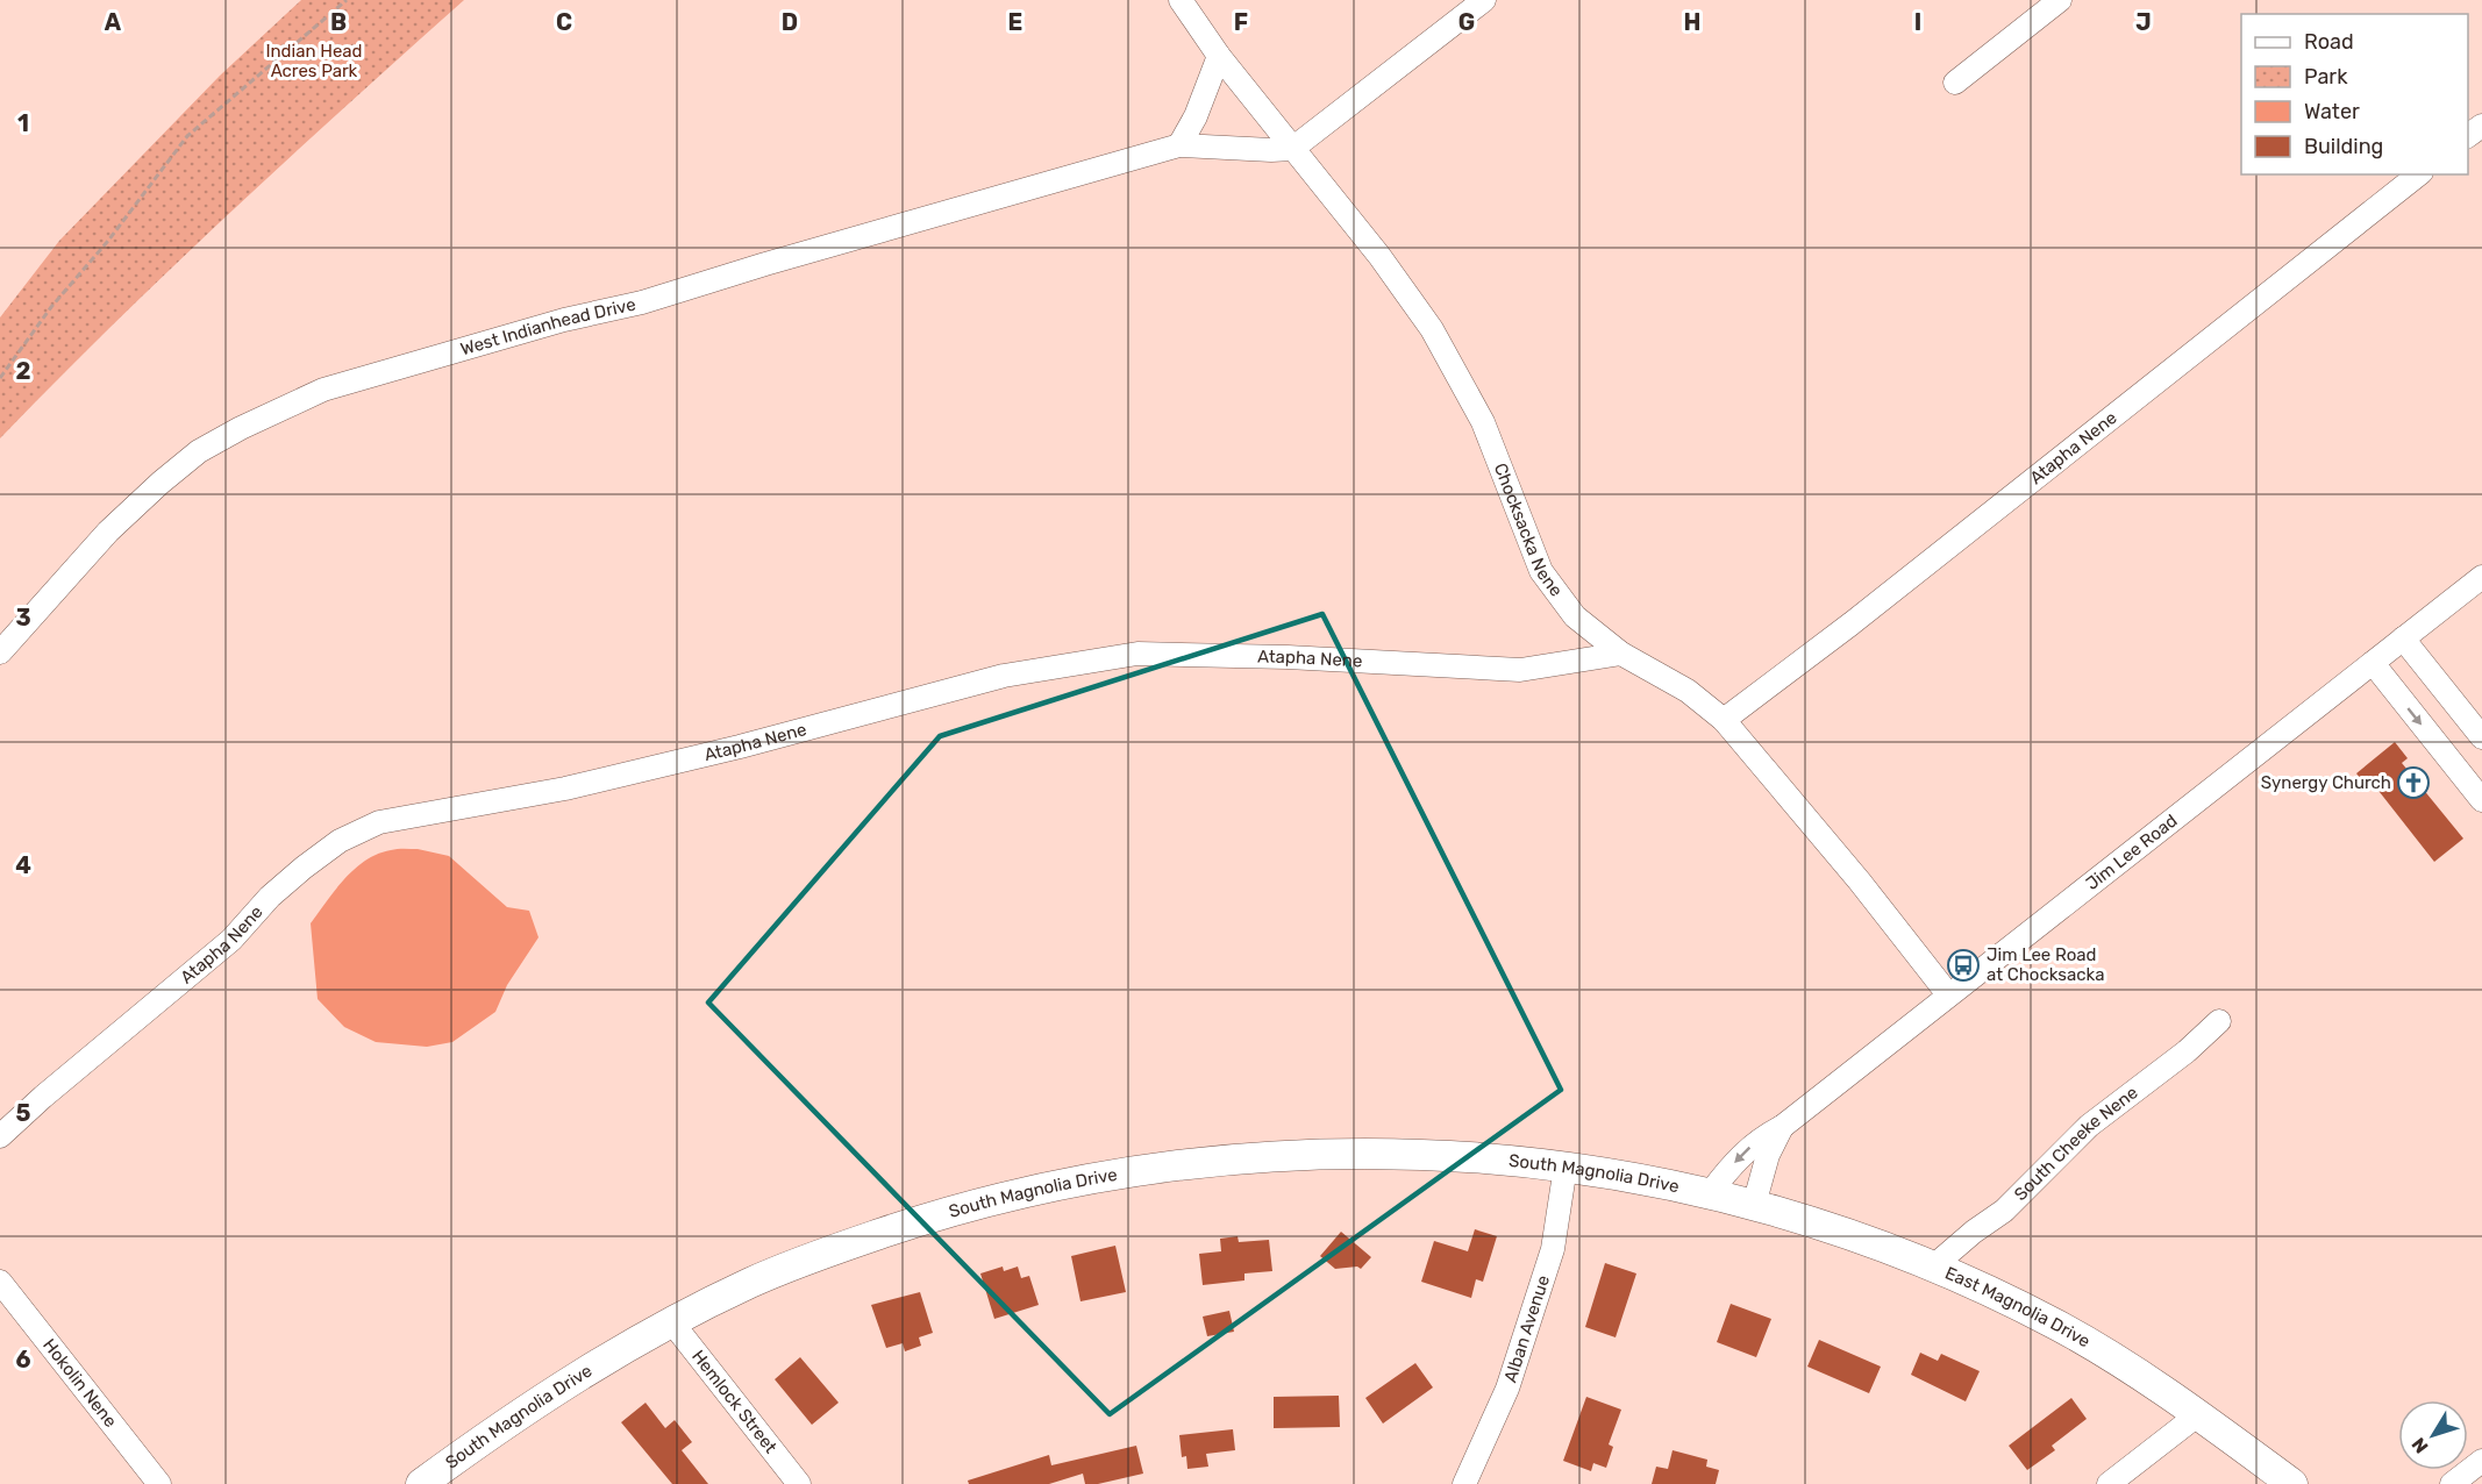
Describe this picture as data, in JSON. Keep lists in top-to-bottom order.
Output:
{
  "streets": {
    "main road": ["South Magnolia Drive", "East Magnolia Drive"],
    "street": [
      "West Indianhead Drive",
      "Atapha Nene",
      "Chocksacka Nene",
      "Jim Lee Road",
      "South Cheeke Nene",
      "Alban Avenue",
      "Hokolin Nene",
      "Hemlock Street"
    ]
  },
  "crossings": [
    ["West Indianhead Drive", "Chocksacka Nene"],
    ["Atapha Nene", "Chocksacka Nene"],
    ["Chocksacka Nene", "Jim Lee Road"],
    ["Jim Lee Road", "South Magnolia Drive"],
    ["Jim Lee Road", "East Magnolia Drive"],
    ["South Cheeke Nene", "East Magnolia Drive"],
    ["South Magnolia Drive", "East Magnolia Drive"],
    ["South Magnolia Drive", "Alban Avenue"],
    ["South Magnolia Drive", "Hemlock Street"]
  ],
  "parks": ["Indian Head Acres Park"],
  "places": {
    "church": ["Synergy Church"],
    "bus stop": ["Jim Lee Road at Chocksacka"]
  },
  "legend": [
    "Road",
    "Park",
    "Water",
    "Building"
  ],
  "north": "bottom left",
  "grid": {
    "columns": [
      "A",
      "B",
      "C",
      "D",
      "E",
      "F",
      "G",
      "H",
      "I",
      "J"
    ],
    "rows": [
      "1",
      "2",
      "3",
      "4",
      "5",
      "6"
    ]
  }
}
